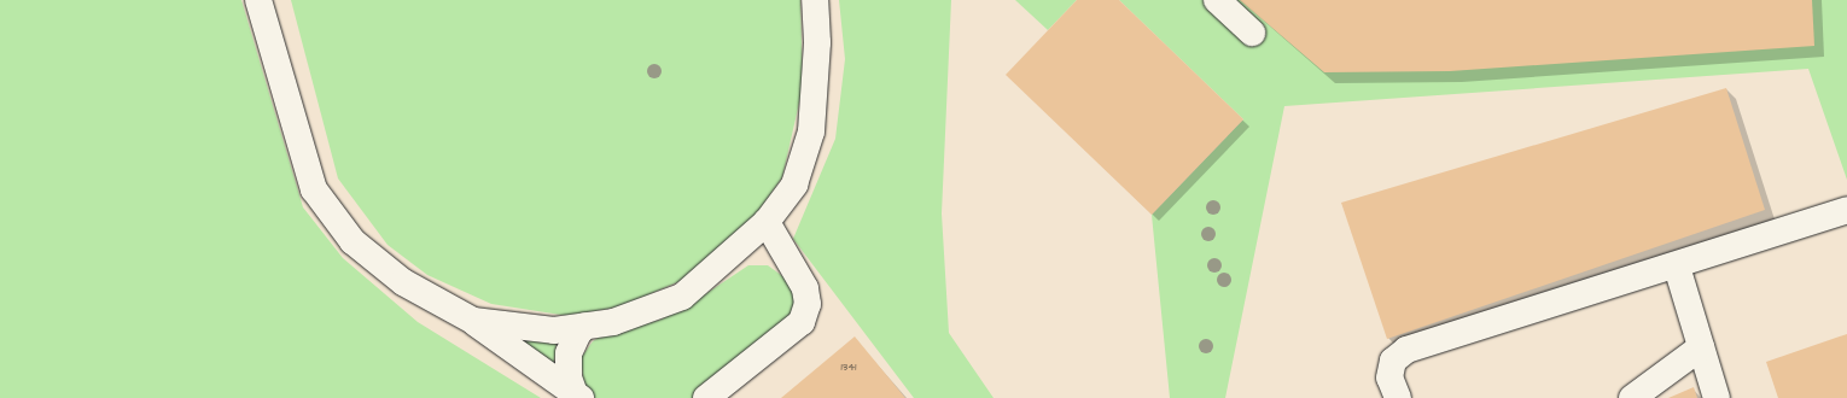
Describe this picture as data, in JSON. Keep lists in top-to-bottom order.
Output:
{
  "house_numbers": ["1341"]
}
